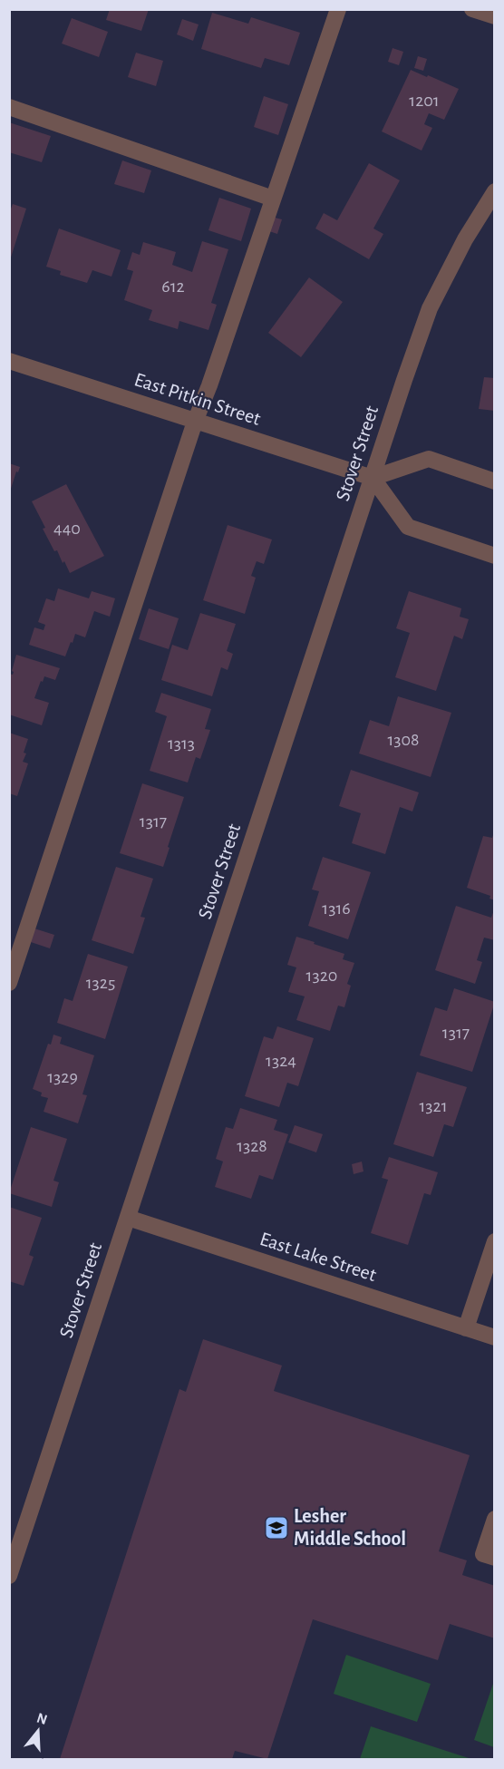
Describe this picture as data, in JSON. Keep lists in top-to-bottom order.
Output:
{
  "streets": {
    "street": ["East Pitkin Street", "Stover Street", "East Lake Street"]
  },
  "crossings": [
    ["East Pitkin Street", "Stover Street"],
    ["Stover Street", "East Lake Street"]
  ],
  "places": {
    "school or university": ["Lesher Middle School"]
  },
  "house_numbers": [
    "1201",
    "612",
    "440",
    "1308",
    "1313",
    "1317",
    "1316",
    "1320",
    "1325",
    "1317",
    "1324",
    "1329",
    "1321",
    "1328"
  ],
  "north": "top"
}
